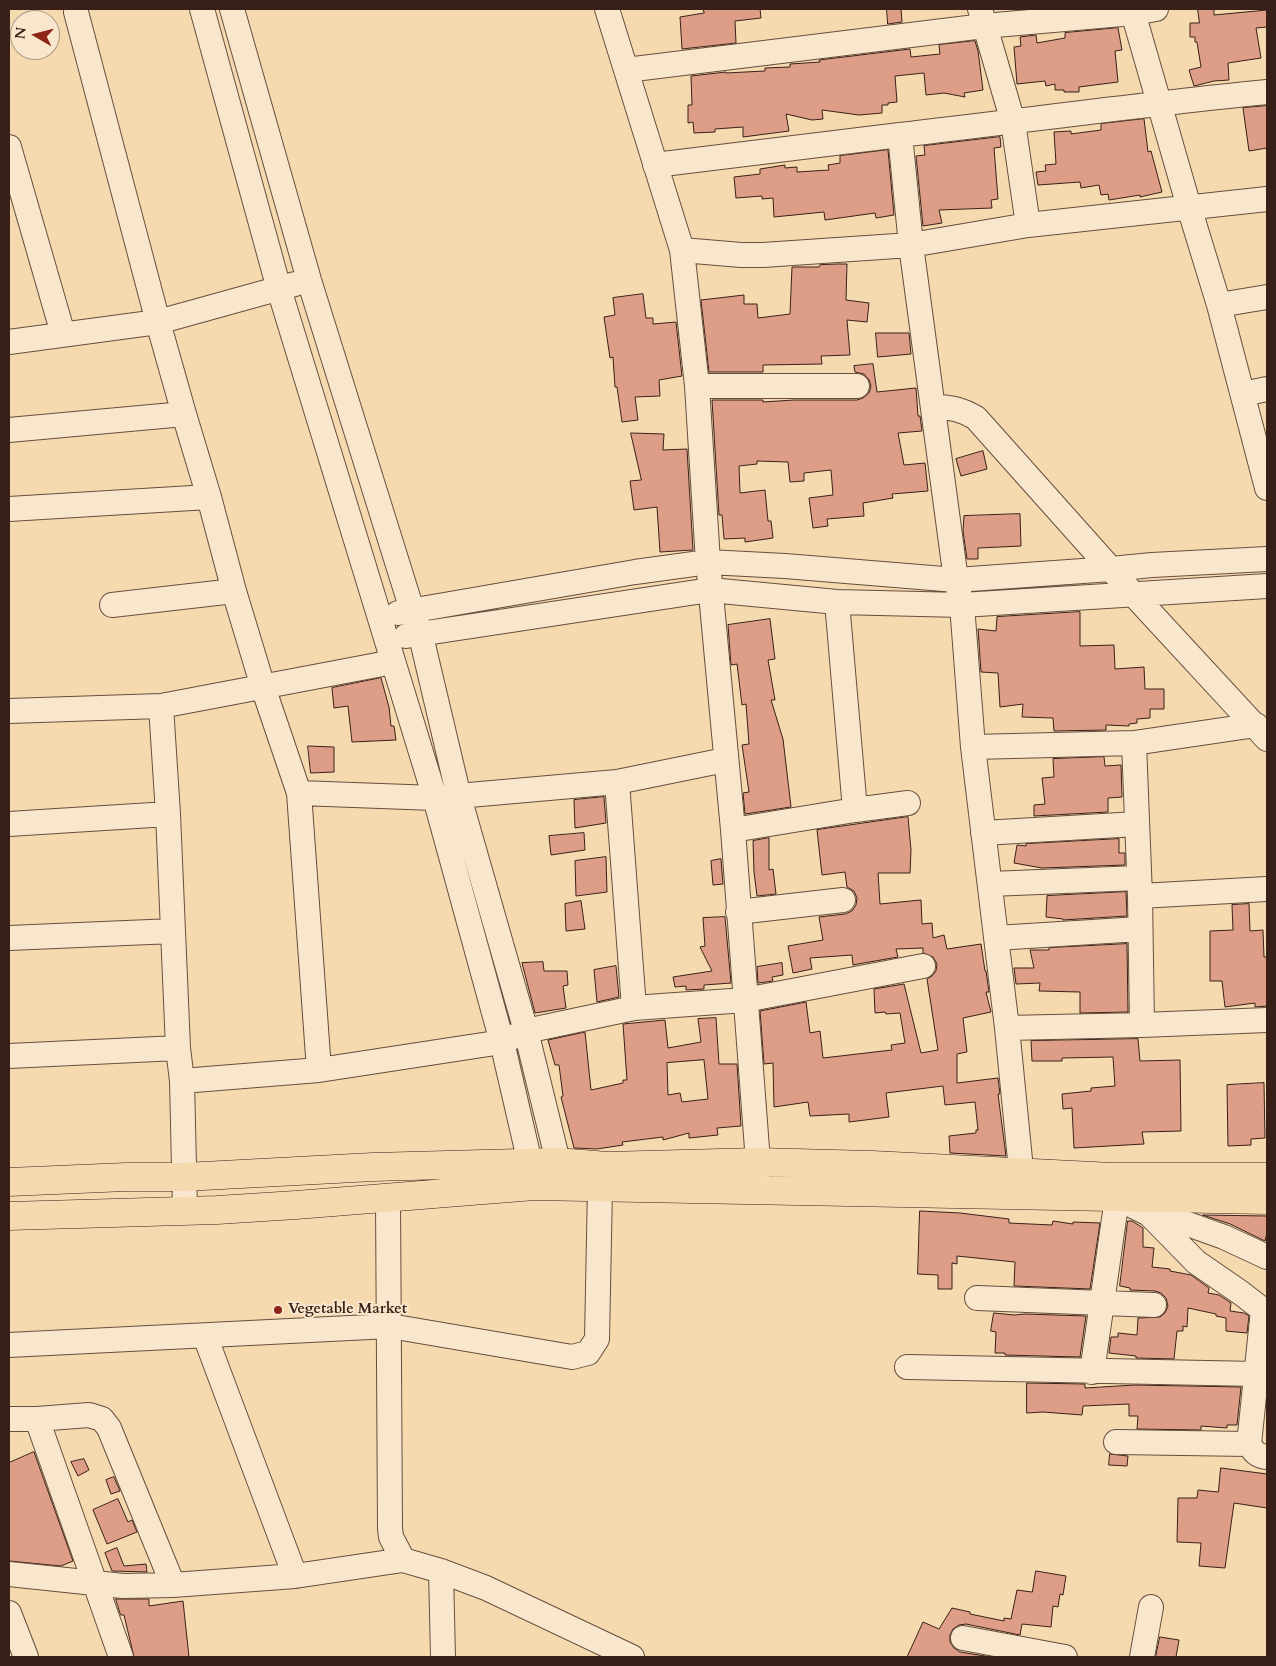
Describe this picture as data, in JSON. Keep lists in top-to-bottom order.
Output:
{
  "places": ["Vegetable Market"],
  "north": "left"
}
